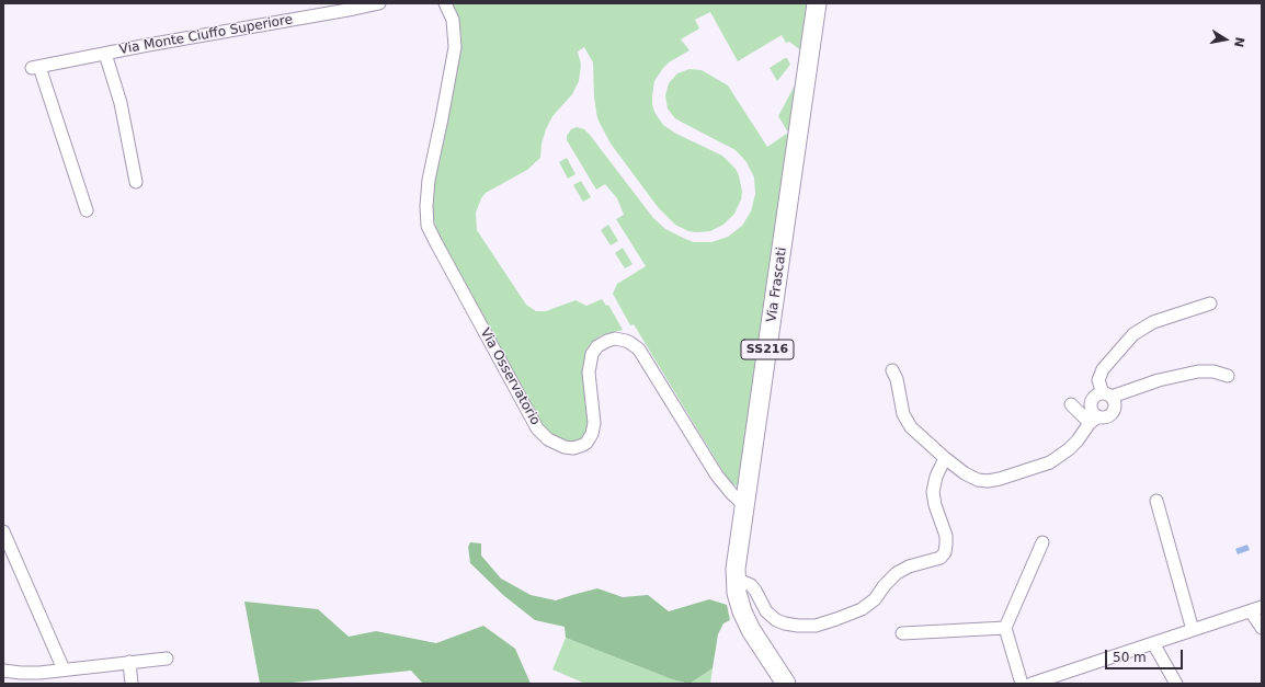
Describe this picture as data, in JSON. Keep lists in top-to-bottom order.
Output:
{
  "streets": {
    "main road": ["Via Frascati", "SS216"],
    "street": ["Via Monte Ciuffo Superiore", "Via Osservatorio"]
  },
  "crossings": [
    ["Via Frascati", "Via Osservatorio"]
  ],
  "scale_bar": "50 m",
  "north": "right"
}
